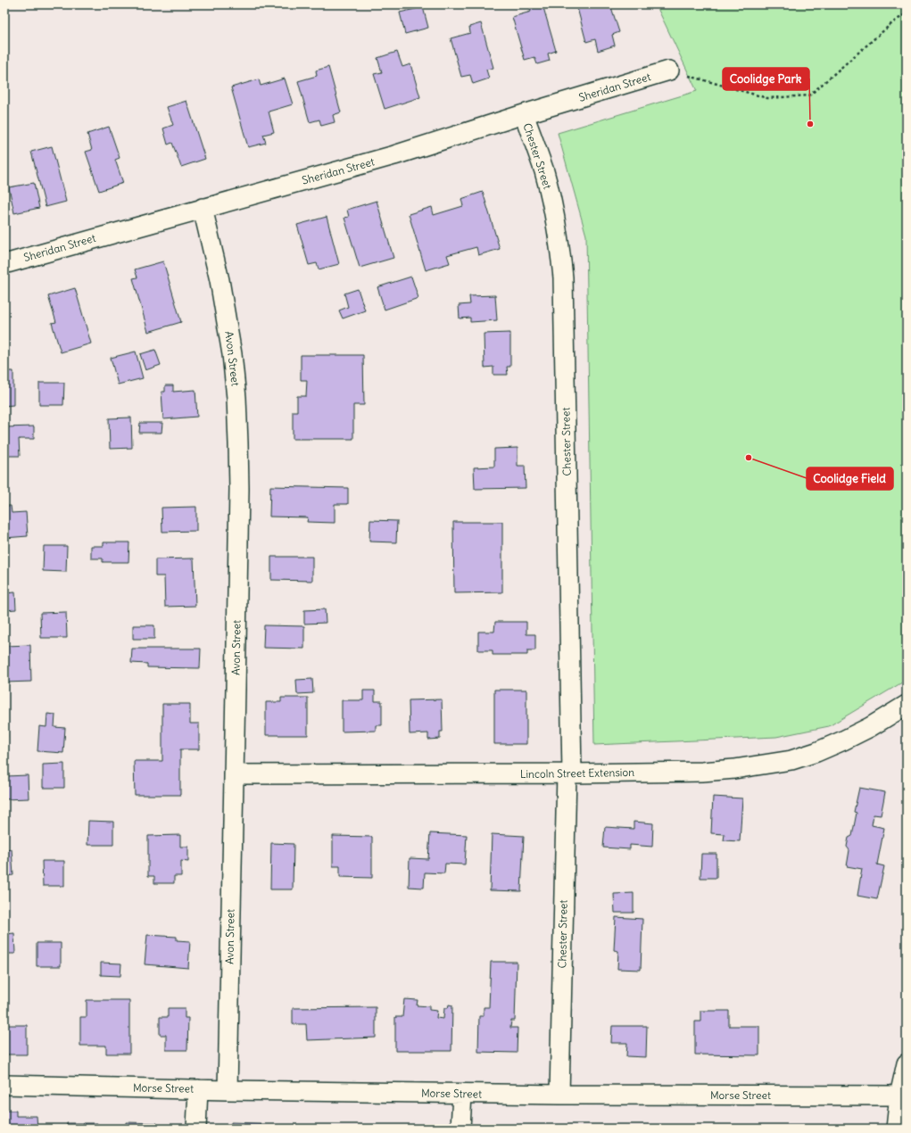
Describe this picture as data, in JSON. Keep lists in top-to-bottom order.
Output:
{
  "streets": {
    "street": [
      "Sheridan Street",
      "Chester Street",
      "Avon Street",
      "Lincoln Street Extension",
      "Morse Street"
    ]
  },
  "crossings": [
    ["Sheridan Street", "Chester Street"],
    ["Sheridan Street", "Avon Street"],
    ["Chester Street", "Lincoln Street Extension"],
    ["Chester Street", "Morse Street"],
    ["Avon Street", "Lincoln Street Extension"],
    ["Avon Street", "Morse Street"]
  ],
  "places": ["Coolidge Park", "Coolidge Field"]
}
